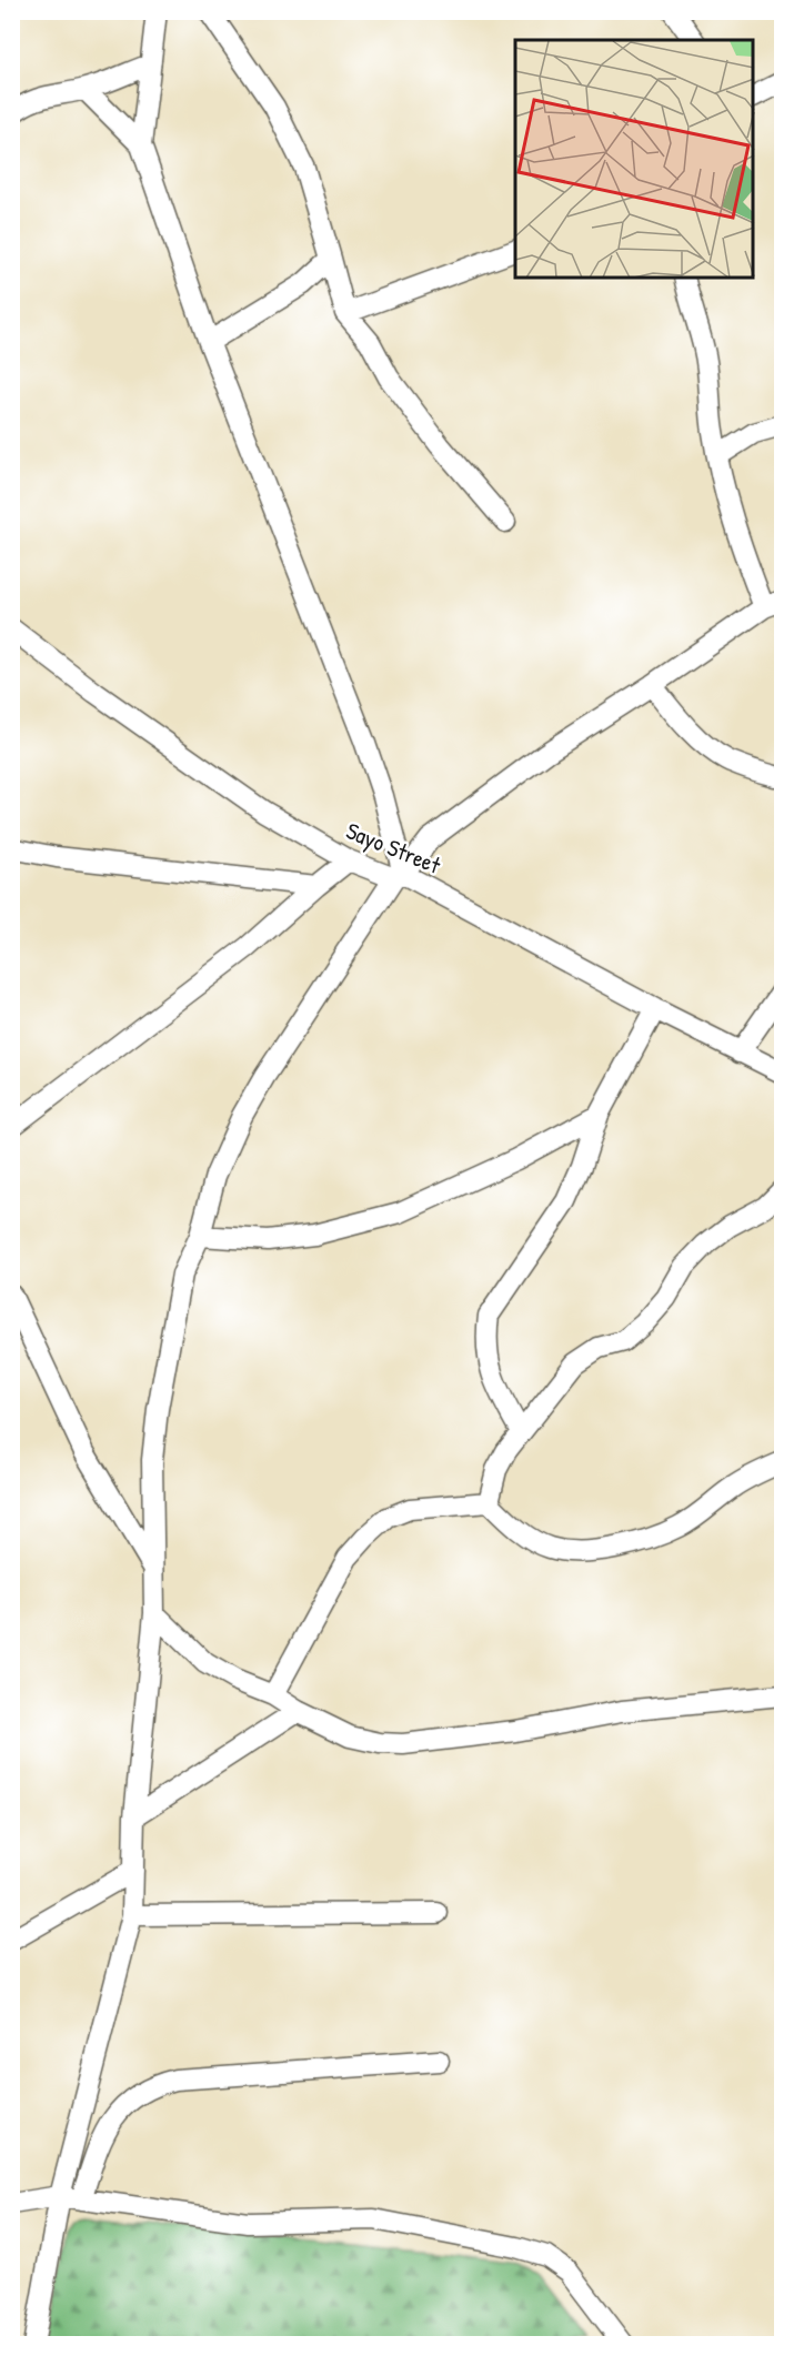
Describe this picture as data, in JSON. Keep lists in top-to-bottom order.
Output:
{
  "streets": {
    "street": ["Sayo Street"]
  }
}
